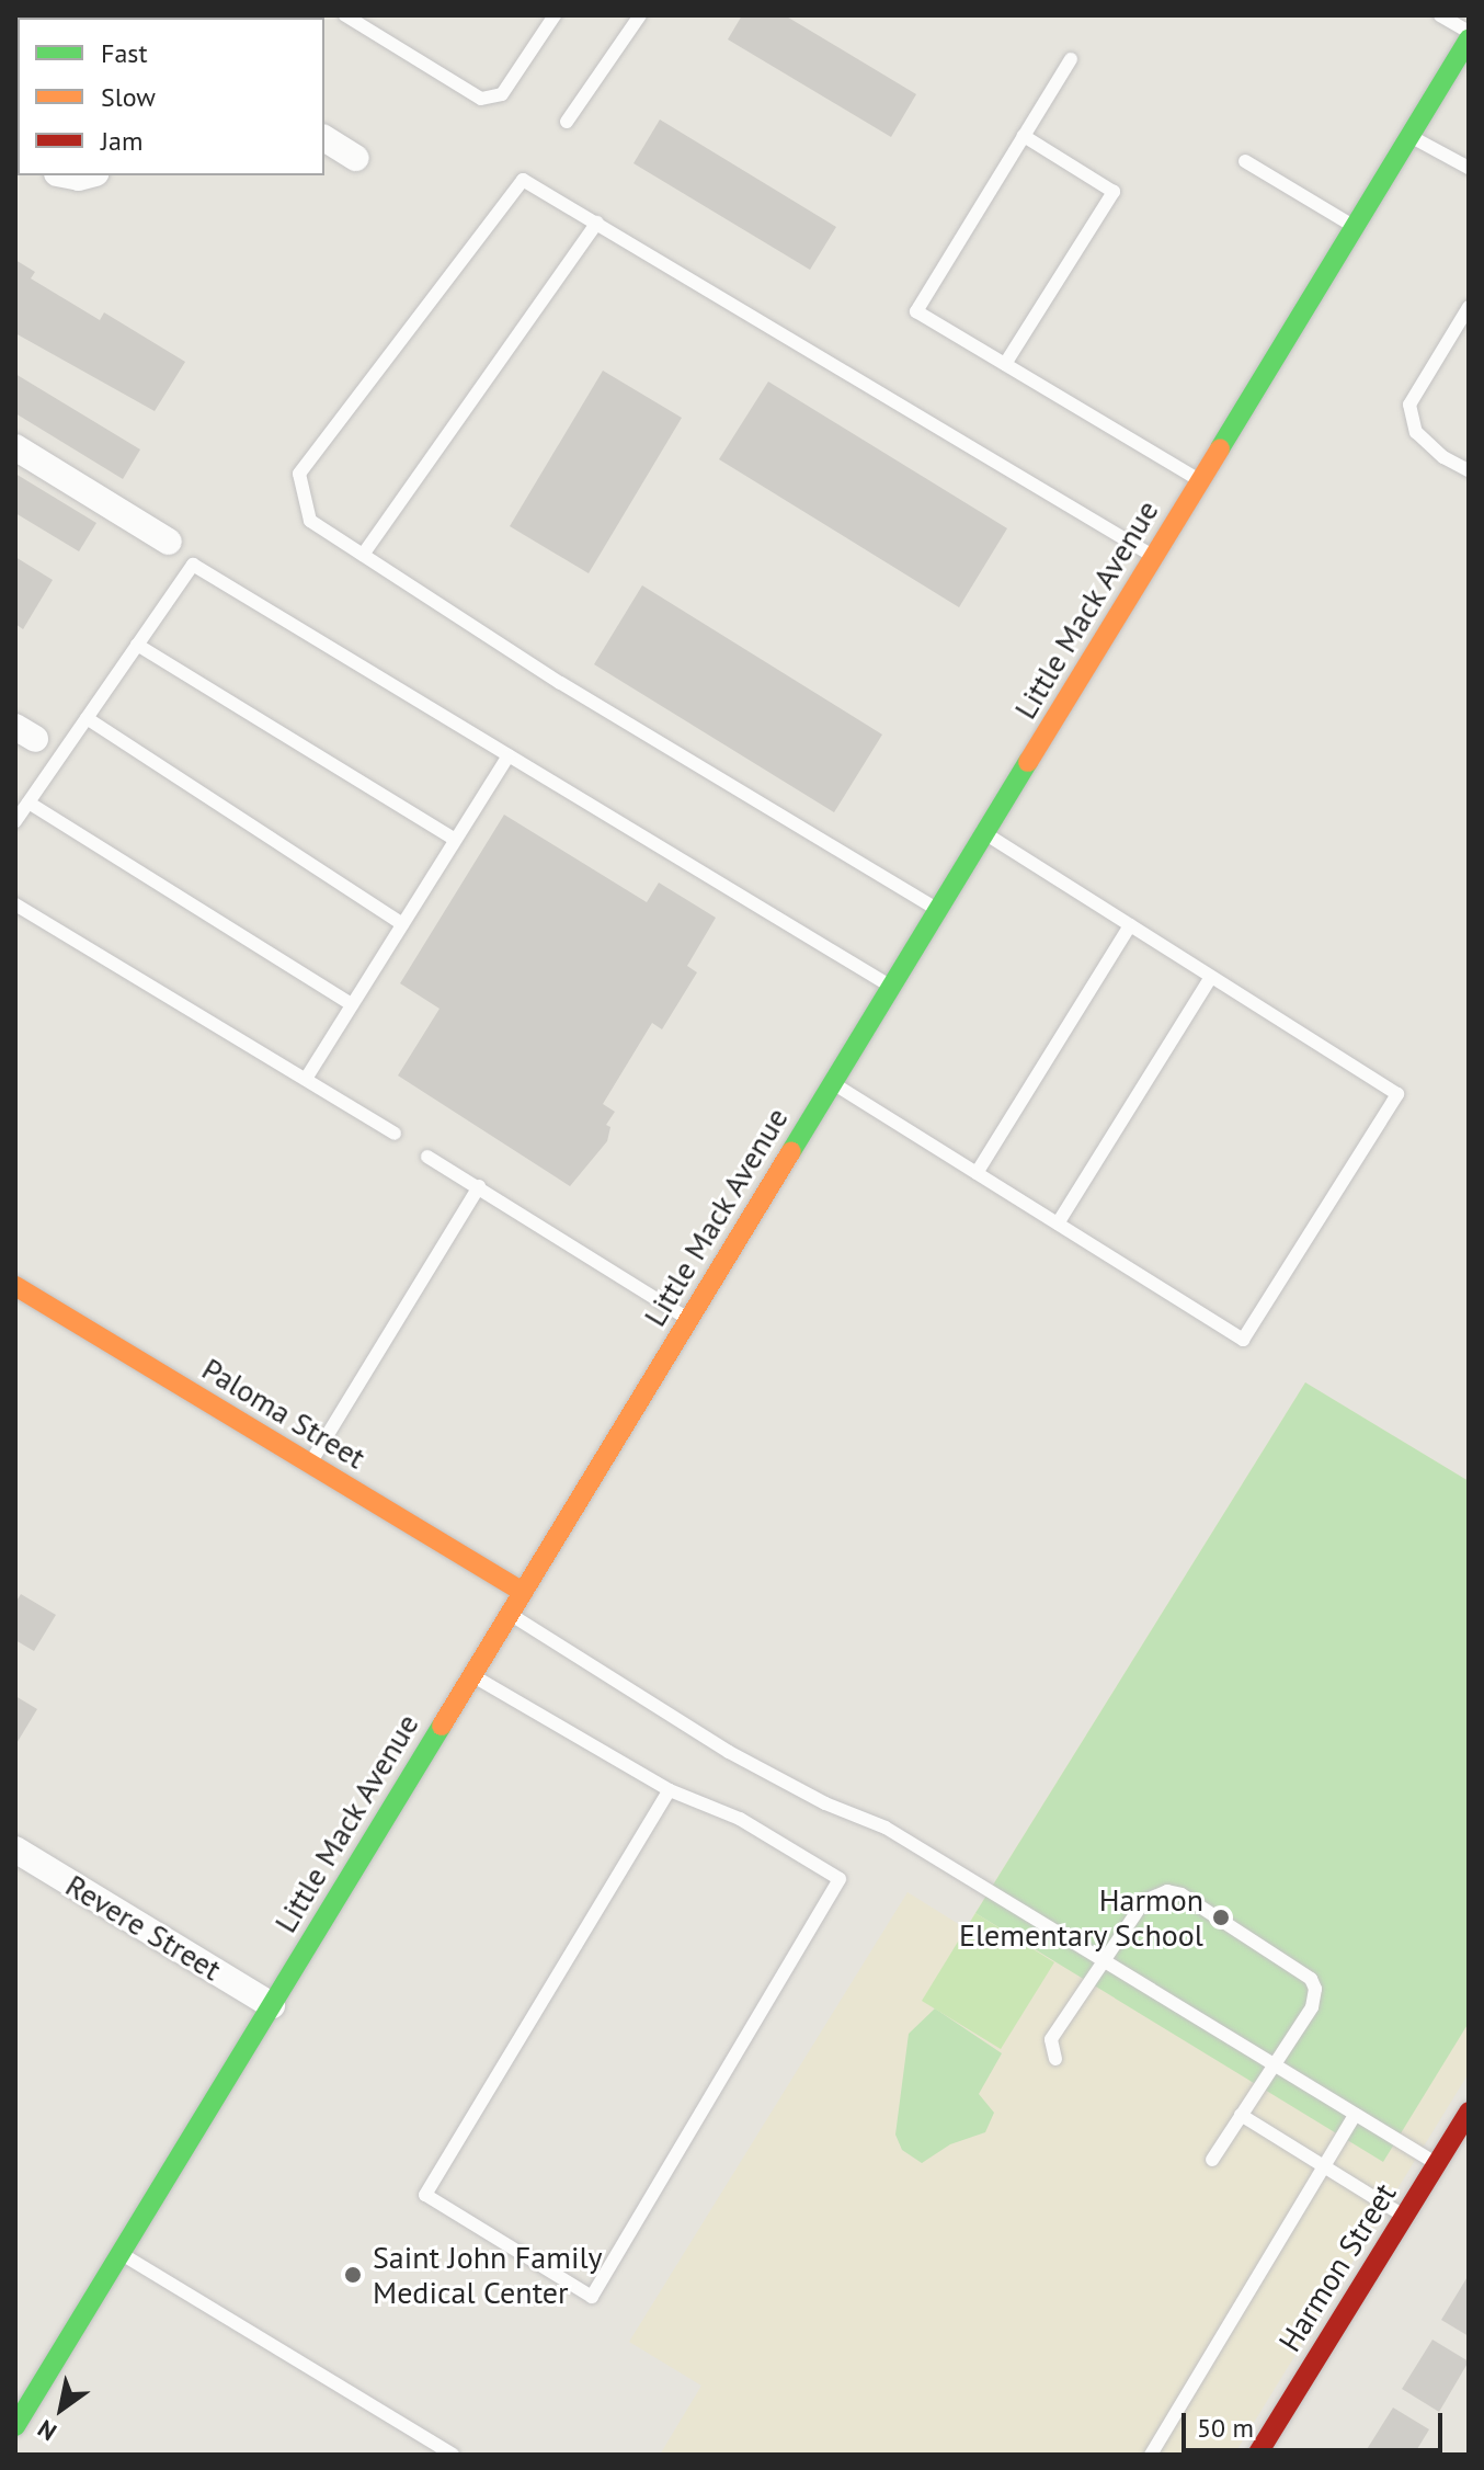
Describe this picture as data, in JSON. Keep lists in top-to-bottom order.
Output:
{
  "streets": {
    "main road": ["Little Mack Avenue", "Paloma Street", "Harmon Street"],
    "street": ["Revere Street"]
  },
  "crossings": [
    ["Little Mack Avenue", "Paloma Street"],
    ["Little Mack Avenue", "Revere Street"]
  ],
  "places": ["Harmon Elementary School", "Saint John Family Medical Center"],
  "legend": ["Fast", "Slow", "Jam"],
  "scale_bar": "50 m",
  "north": "bottom left"
}
